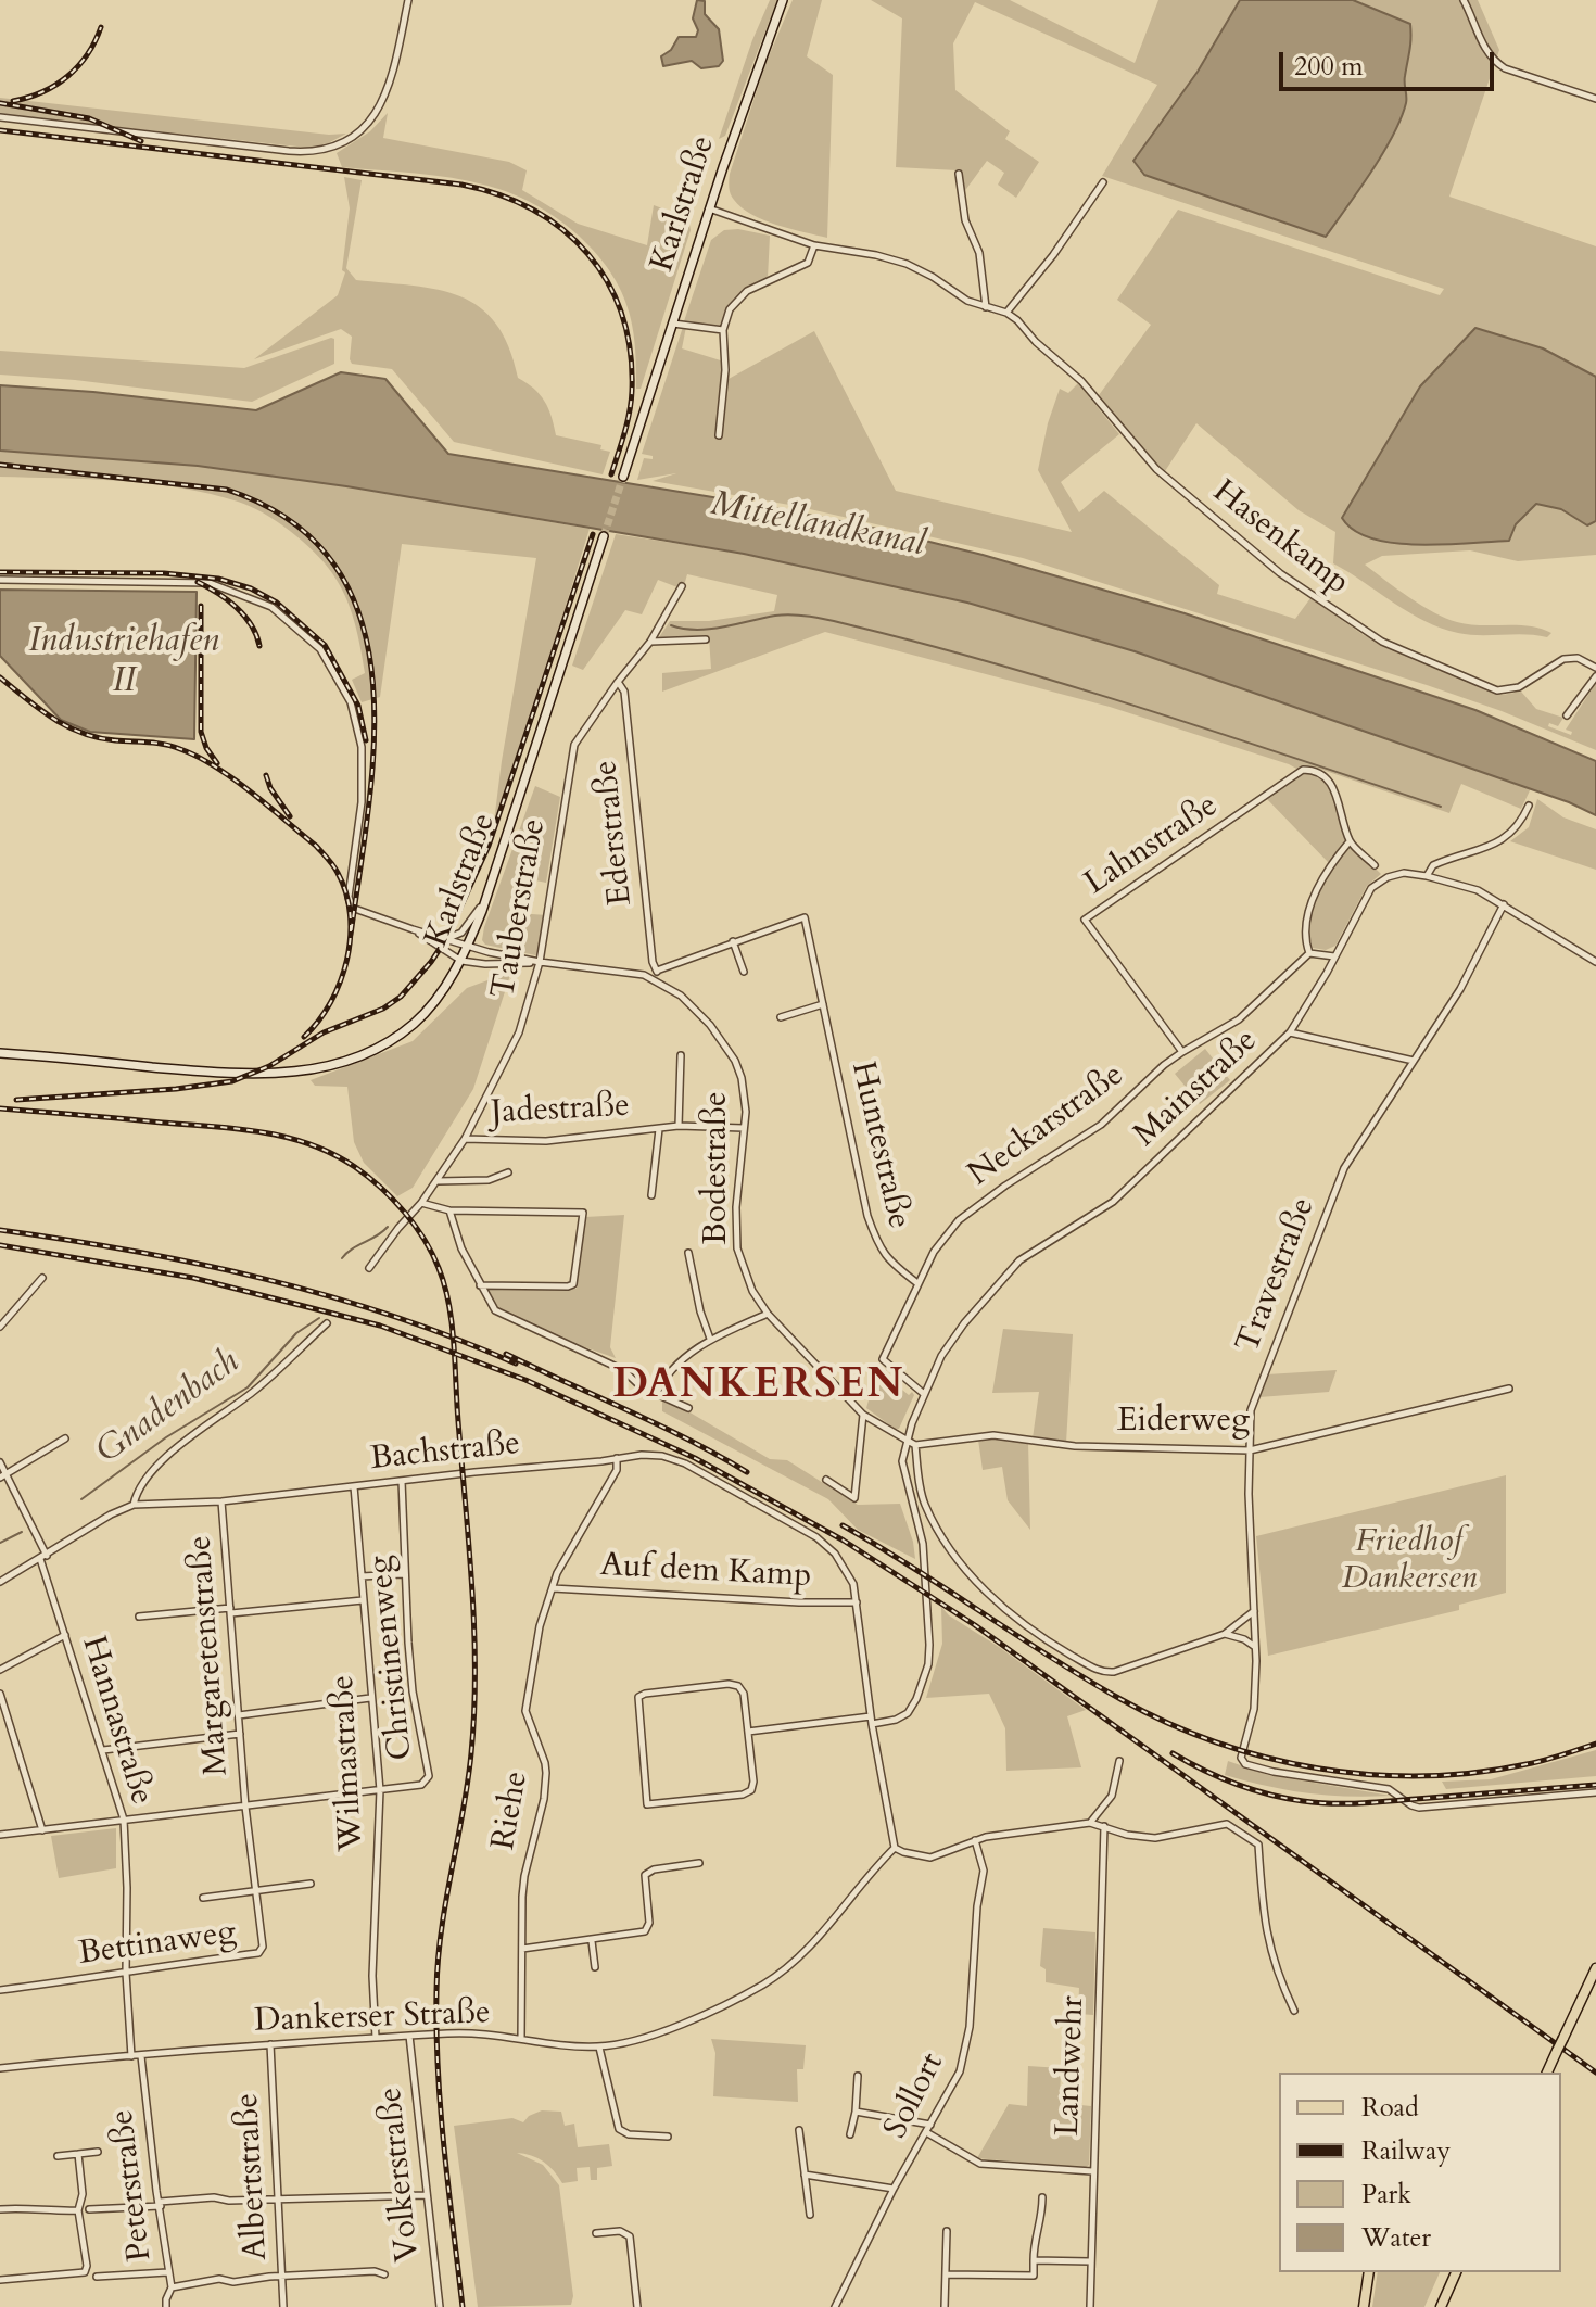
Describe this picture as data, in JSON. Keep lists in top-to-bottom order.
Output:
{
  "streets": {
    "street": [
      "Karlstraße",
      "Hasenkamp",
      "Ederstraße",
      "Lahnstraße",
      "Tauberstraße",
      "Mainstraße",
      "Jadestraße",
      "Neckarstraße",
      "Huntestraße",
      "Bodestraße",
      "Travestraße",
      "Eiderweg",
      "Bachstraße",
      "Auf dem Kamp",
      "Margaretenstraße",
      "Christinenweg",
      "Hannastraße",
      "Wilmastraße",
      "Riehe",
      "Bettinaweg",
      "Dankerser Straße",
      "Landwehr",
      "Sollort",
      "Volkerstraße",
      "Albertstraße",
      "Peterstraße"
    ]
  },
  "crossings": [
    ["Karlstraße", "Bodestraße"],
    ["Ederstraße", "Tauberstraße"],
    ["Ederstraße", "Bodestraße"],
    ["Lahnstraße", "Neckarstraße"],
    ["Tauberstraße", "Jadestraße"],
    ["Tauberstraße", "Bodestraße"],
    ["Mainstraße", "Neckarstraße"],
    ["Mainstraße", "Bodestraße"],
    ["Mainstraße", "Eiderweg"],
    ["Jadestraße", "Bodestraße"],
    ["Neckarstraße", "Huntestraße"],
    ["Bodestraße", "Eiderweg"],
    ["Travestraße", "Eiderweg"],
    ["Bachstraße", "Auf dem Kamp"],
    ["Bachstraße", "Margaretenstraße"],
    ["Bachstraße", "Christinenweg"],
    ["Bachstraße", "Hannastraße"],
    ["Bachstraße", "Wilmastraße"],
    ["Bachstraße", "Riehe"],
    ["Auf dem Kamp", "Riehe"],
    ["Margaretenstraße", "Bettinaweg"],
    ["Christinenweg", "Wilmastraße"],
    ["Hannastraße", "Bettinaweg"],
    ["Hannastraße", "Dankerser Straße"],
    ["Wilmastraße", "Dankerser Straße"],
    ["Riehe", "Dankerser Straße"],
    ["Dankerser Straße", "Volkerstraße"],
    ["Dankerser Straße", "Albertstraße"],
    ["Dankerser Straße", "Peterstraße"]
  ],
  "districts": ["DANKERSEN"],
  "water": ["Mittellandkanal", "Industriehafen II", "Gnadenbach"],
  "parks": ["Friedhof Dankersen"],
  "legend": [
    "Road",
    "Railway",
    "Park",
    "Water"
  ],
  "scale_bar": "200 m"
}
